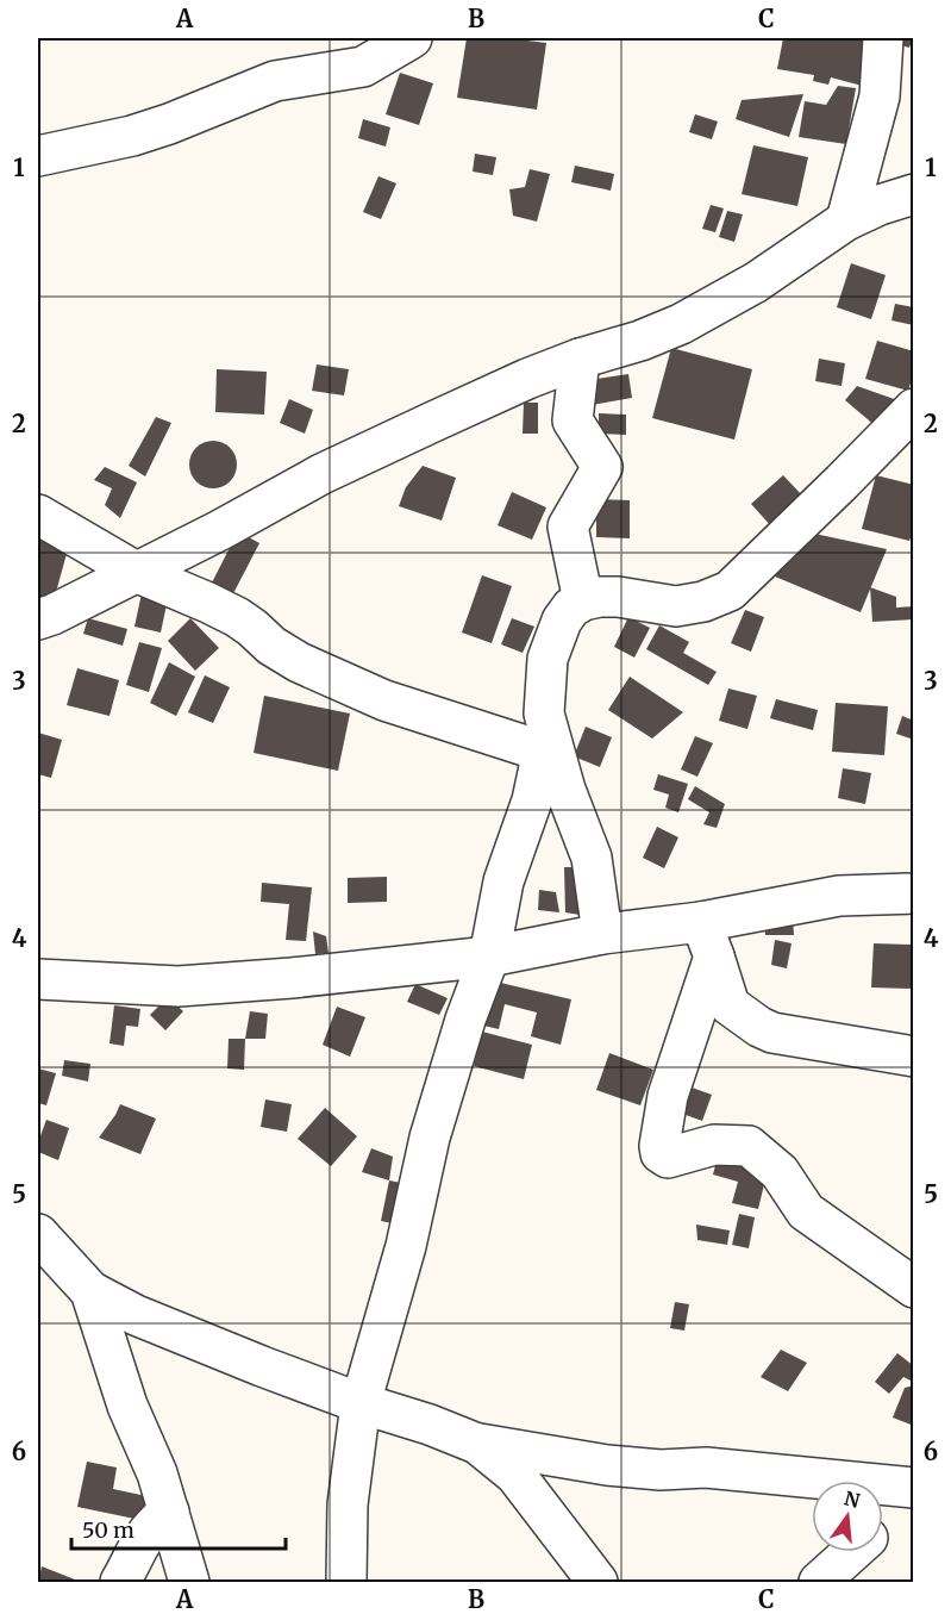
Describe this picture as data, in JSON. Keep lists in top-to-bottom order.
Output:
{
  "scale_bar": "50 m",
  "north": "top",
  "grid": {
    "columns": ["A", "B", "C"],
    "rows": [
      "1",
      "2",
      "3",
      "4",
      "5",
      "6"
    ]
  }
}
